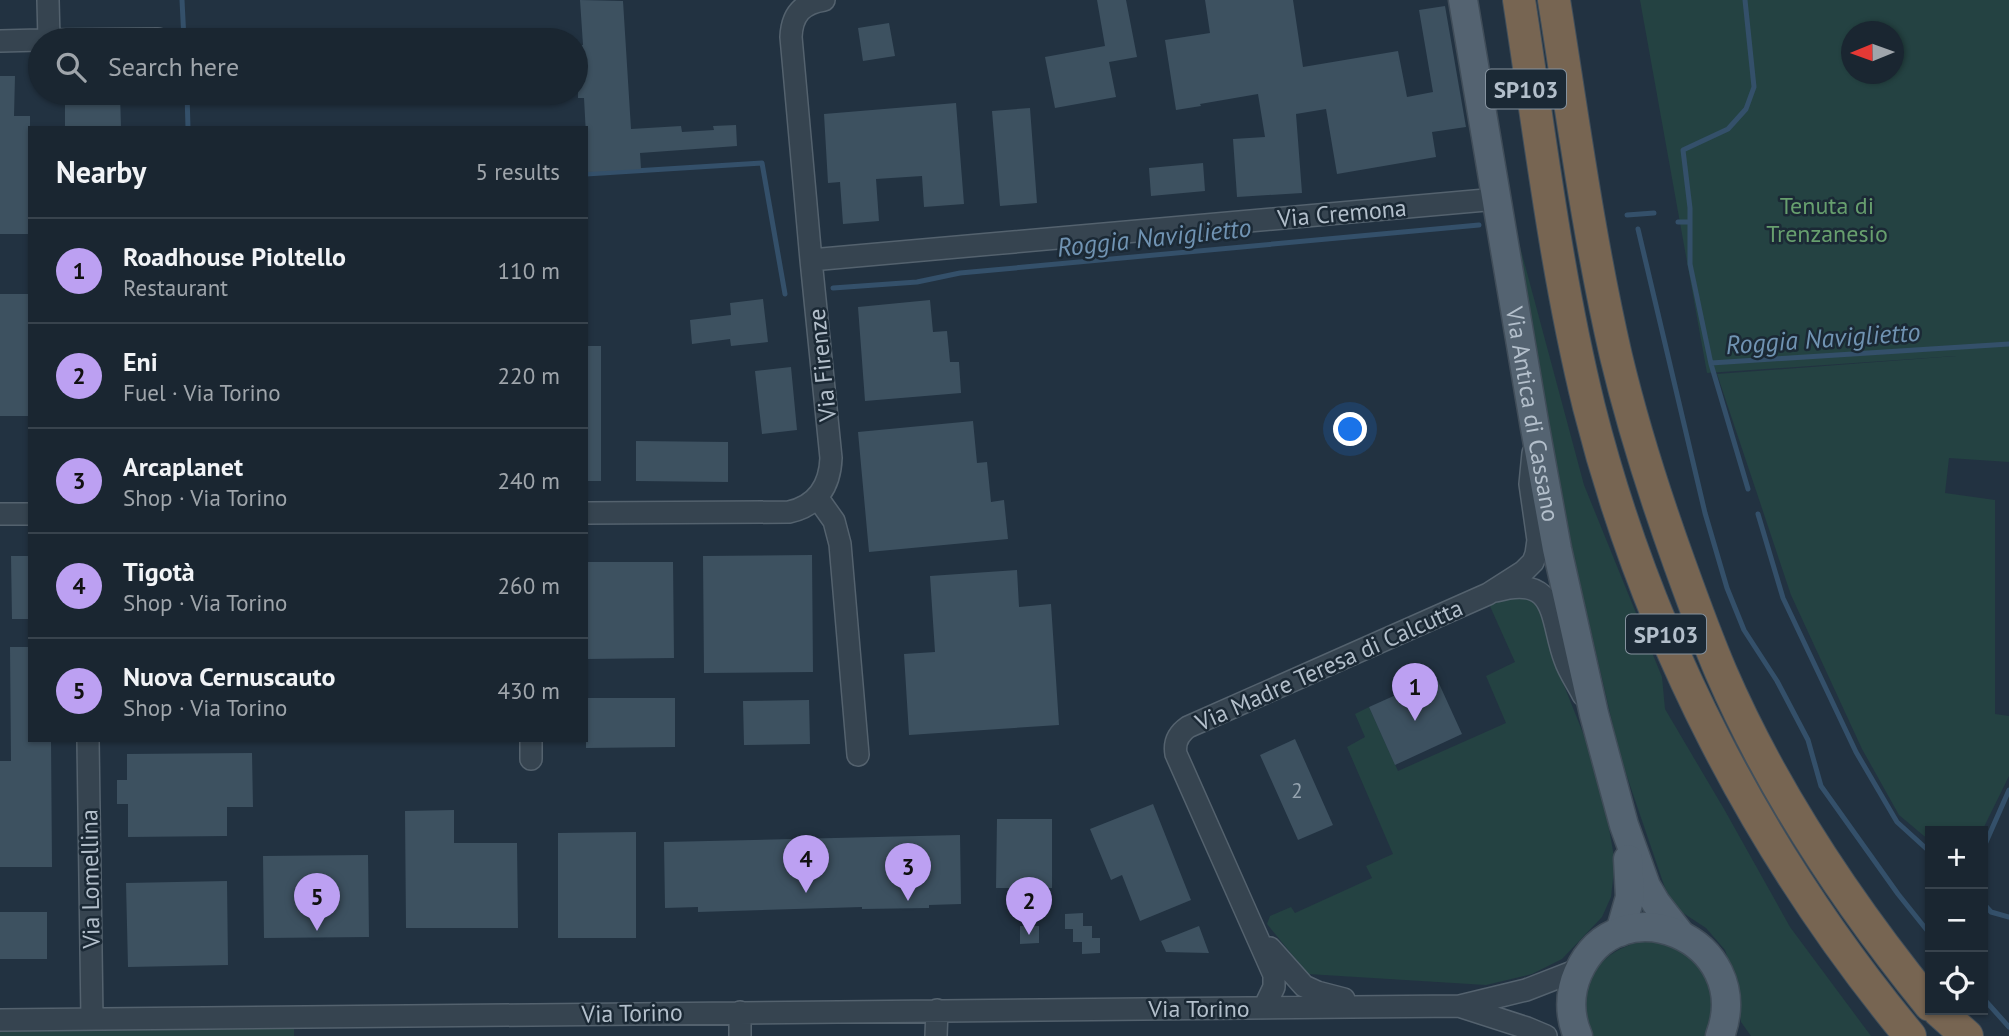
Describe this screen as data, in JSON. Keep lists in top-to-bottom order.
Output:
{
  "streets": {
    "highway": ["SP103"],
    "main road": ["Via Antica di Cassano"],
    "street": [
      "Via Cremona",
      "Via Firenze",
      "Via Madre Teresa di Calcutta",
      "Via Lomellina",
      "Via Torino"
    ]
  },
  "crossings": [
    ["Via Cremona", "Via Firenze"],
    ["Via Cremona", "Via Antica di Cassano"],
    ["Via Antica di Cassano", "Via Madre Teresa di Calcutta"],
    ["Via Madre Teresa di Calcutta", "Via Torino"],
    ["Via Lomellina", "Via Torino"]
  ],
  "water": ["Roggia Naviglietto"],
  "parks": ["Tenuta di Trenzanesio"],
  "house_numbers": ["2"],
  "north": "left",
  "page": {
    "search": "Search here",
    "heading": ["Nearby", "5 results"],
    "list": [
      {
        "mark": "1",
        "name": "Roadhouse Pioltello",
        "note": "Restaurant",
        "value": "110 m"
      },
      {
        "mark": "2",
        "name": "Eni",
        "note": "Fuel · Via Torino",
        "value": "220 m"
      },
      {
        "mark": "3",
        "name": "Arcaplanet",
        "note": "Shop · Via Torino",
        "value": "240 m"
      },
      {
        "mark": "4",
        "name": "Tigotà",
        "note": "Shop · Via Torino",
        "value": "260 m"
      },
      {
        "mark": "5",
        "name": "Nuova Cernuscauto",
        "note": "Shop · Via Torino",
        "value": "430 m"
      }
    ],
    "pins": [
      "1",
      "4",
      "3",
      "5",
      "2"
    ],
    "map_buttons": ["+", "−"]
  }
}
